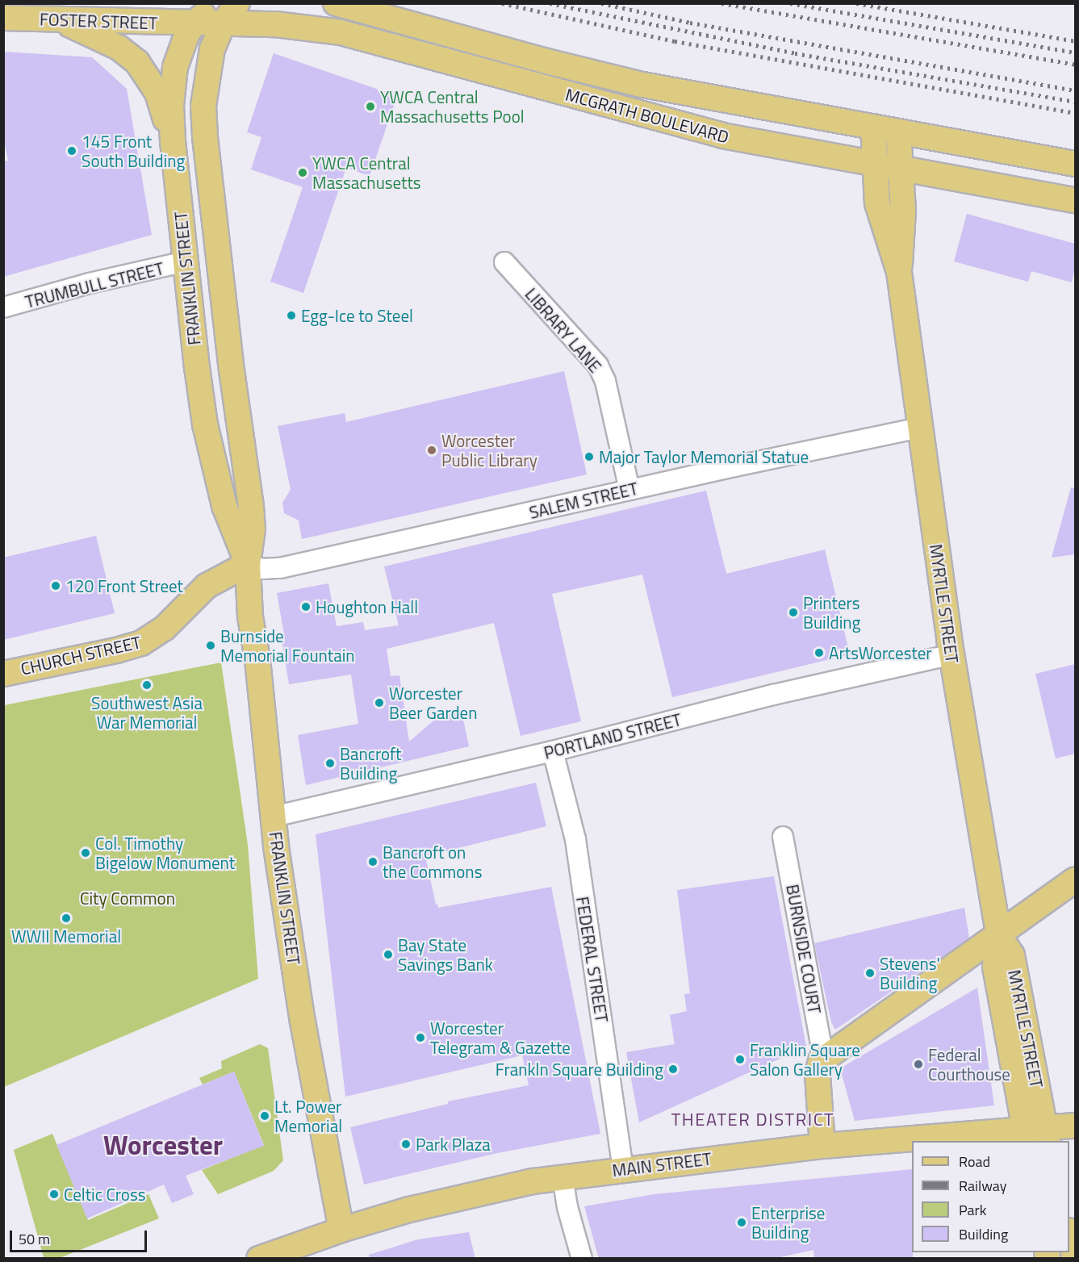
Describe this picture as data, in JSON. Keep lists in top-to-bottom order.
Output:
{
  "streets": {
    "main road": [
      "FOSTER STREET",
      "MCGRATH BOULEVARD",
      "FRANKLIN STREET",
      "MYRTLE STREET",
      "CHURCH STREET",
      "MAIN STREET"
    ],
    "street": [
      "TRUMBULL STREET",
      "LIBRARY LANE",
      "SALEM STREET",
      "PORTLAND STREET",
      "BURNSIDE COURT",
      "FEDERAL STREET"
    ]
  },
  "crossings": [
    ["FOSTER STREET", "MCGRATH BOULEVARD"],
    ["FOSTER STREET", "FRANKLIN STREET"],
    ["MCGRATH BOULEVARD", "FRANKLIN STREET"],
    ["MCGRATH BOULEVARD", "MYRTLE STREET"],
    ["FRANKLIN STREET", "TRUMBULL STREET"],
    ["FRANKLIN STREET", "SALEM STREET"],
    ["FRANKLIN STREET", "CHURCH STREET"],
    ["FRANKLIN STREET", "PORTLAND STREET"],
    ["FRANKLIN STREET", "MAIN STREET"],
    ["LIBRARY LANE", "SALEM STREET"],
    ["SALEM STREET", "MYRTLE STREET"],
    ["SALEM STREET", "CHURCH STREET"],
    ["MYRTLE STREET", "PORTLAND STREET"],
    ["MYRTLE STREET", "MAIN STREET"],
    ["PORTLAND STREET", "FEDERAL STREET"],
    ["FEDERAL STREET", "MAIN STREET"]
  ],
  "districts": ["THEATER DISTRICT", "Worcester"],
  "parks": ["City Common"],
  "places": [
    "YWCA Central Massachusetts Pool",
    "145 Front South Building",
    "YWCA Central Massachusetts",
    "Egg-Ice to Steel",
    "Worcester Public Library",
    "Major Taylor Memorial Statue",
    "120 Front Street",
    "Houghton Hall",
    "Printers Building",
    "Burnside Memorial Fountain",
    "ArtsWorcester",
    "Southwest Asia War Memorial",
    "Worcester Beer Garden",
    "Bancroft Building",
    "Col. Timothy Bigelow Monument",
    "Bancroft on the Commons",
    "WWII Memorial",
    "Bay State Savings Bank",
    "Stevens' Building",
    "Worcester Telegram & Gazette",
    "Franklin Square Salon Gallery",
    "Federal Courthouse",
    "Frankln Square Building",
    "Lt. Power Memorial",
    "Park Plaza",
    "Celtic Cross",
    "Enterprise Building"
  ],
  "legend": [
    "Road",
    "Railway",
    "Park",
    "Building"
  ],
  "scale_bar": "50 m"
}
